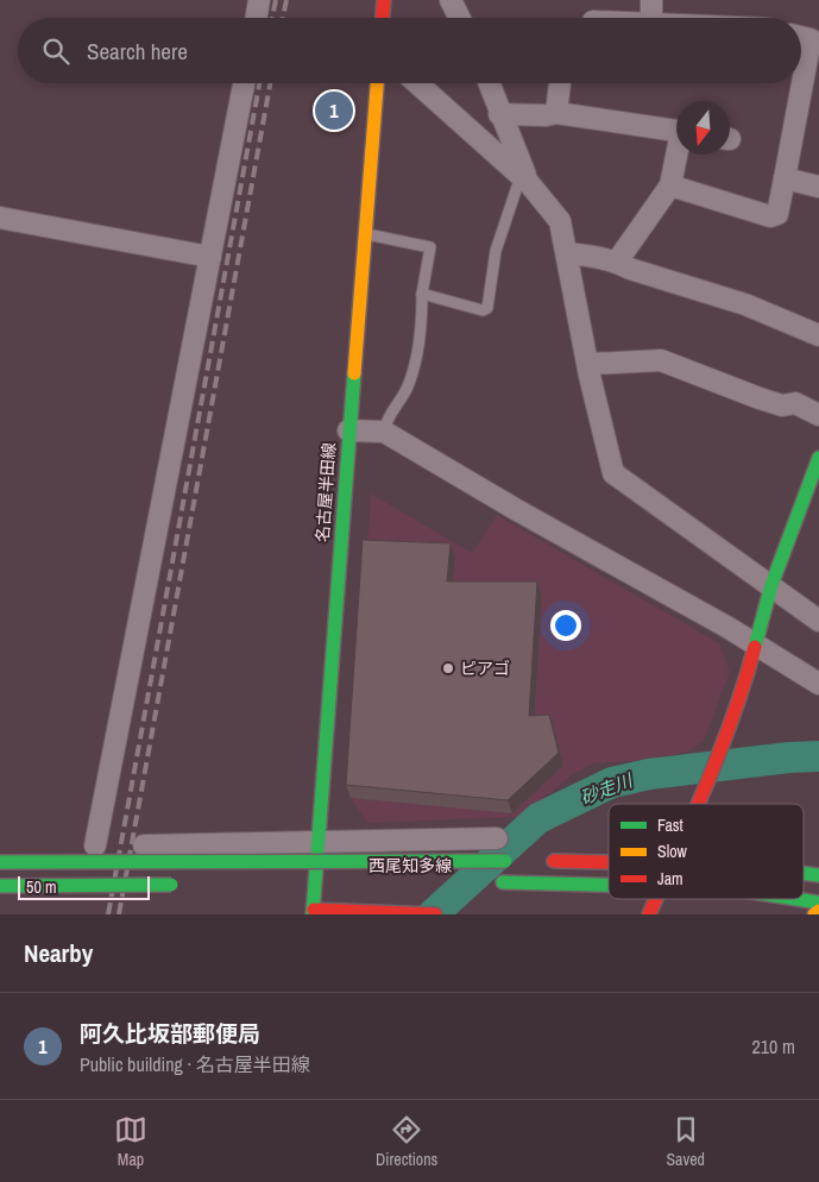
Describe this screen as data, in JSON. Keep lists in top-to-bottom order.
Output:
{
  "streets": {
    "main road": ["名古屋半田線", "西尾知多線"]
  },
  "water": ["砂走川"],
  "places": ["ピアゴ"],
  "legend": ["Fast", "Slow", "Jam"],
  "scale_bar": "50 m",
  "north": "bottom",
  "page": {
    "search": "Search here",
    "pins": "1",
    "scale": "50 m",
    "heading": "Nearby",
    "list": [
      {
        "mark": "1",
        "name": "阿久比坂部郵便局",
        "note": "Public building · 名古屋半田線",
        "value": "210 m"
      }
    ],
    "nav": ["Map", "Directions", "Saved"]
  }
}
